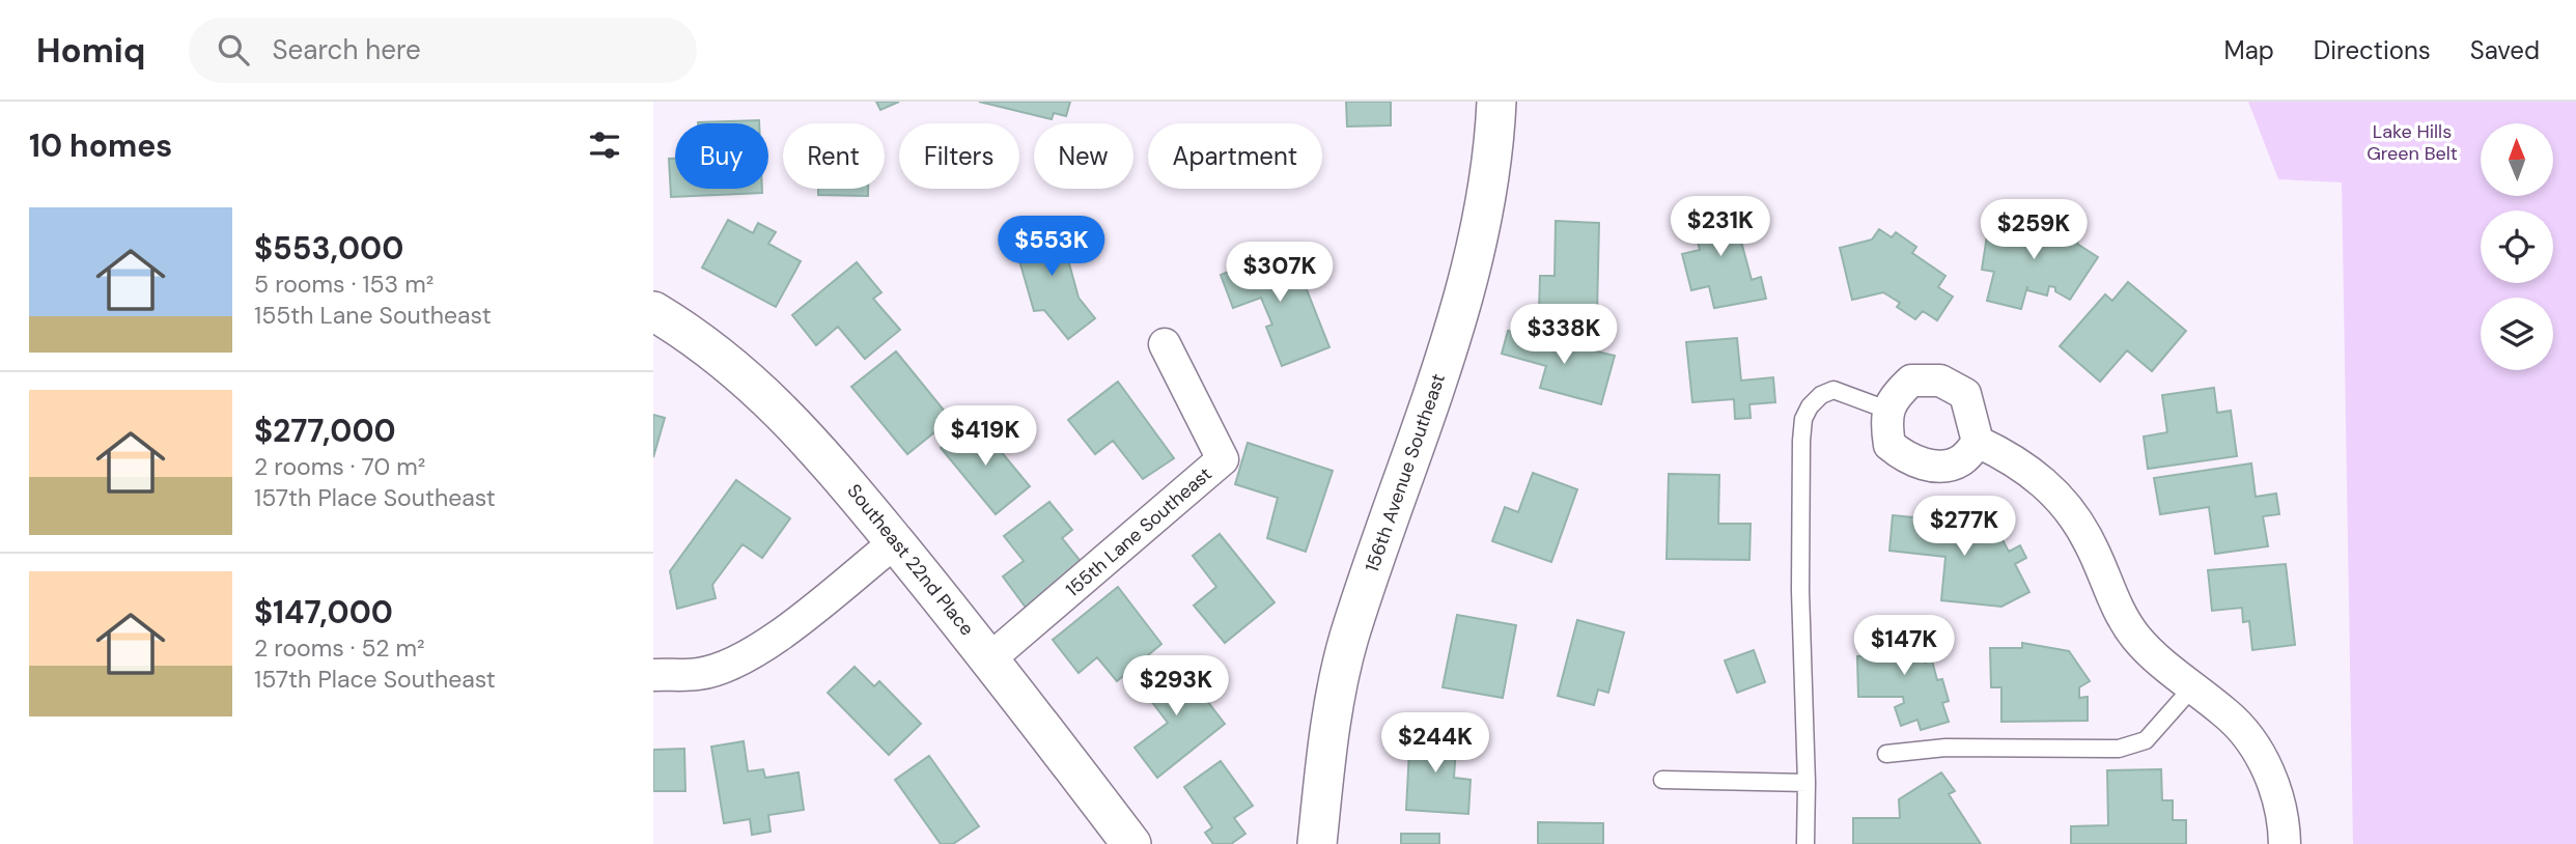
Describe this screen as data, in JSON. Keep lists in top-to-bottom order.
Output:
{
  "streets": {
    "street": ["156th Avenue Southeast", "155th Lane Southeast", "Southeast 22nd Place"]
  },
  "crossings": [
    ["155th Lane Southeast", "Southeast 22nd Place"]
  ],
  "parks": ["Lake Hills Green Belt"],
  "north": "top",
  "page": {
    "header": "Homiq",
    "search": "Search here",
    "nav": ["Map", "Directions", "Saved"],
    "heading": "10 homes",
    "chip": [
      "Buy",
      "Rent",
      "Filters",
      "New",
      "Apartment"
    ],
    "list": [
      {
        "name": "$553,000",
        "note": "5 rooms · 153 m² · 155th Lane Southeast"
      },
      {
        "name": "$277,000",
        "note": "2 rooms · 70 m² · 157th Place Southeast"
      },
      {
        "name": "$147,000",
        "note": "2 rooms · 52 m² · 157th Place Southeast"
      }
    ],
    "price": [
      "$231K",
      "$259K",
      "$553K",
      "$307K",
      "$338K",
      "$419K",
      "$277K",
      "$147K",
      "$293K",
      "$244K"
    ]
  }
}
